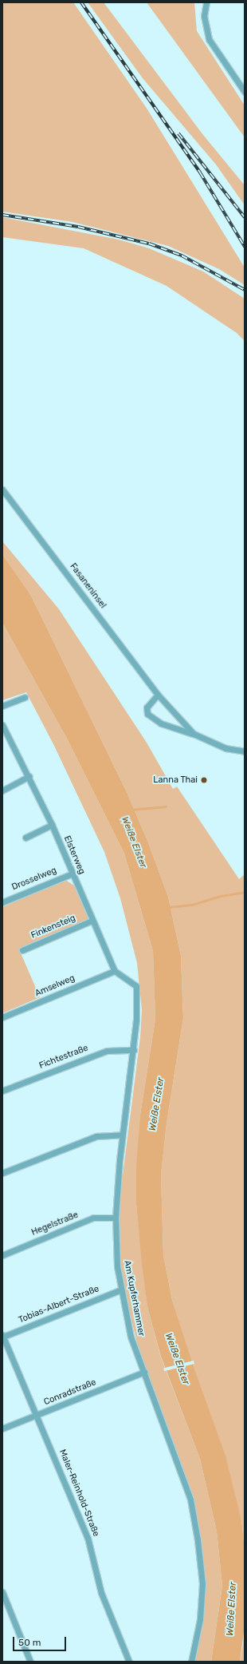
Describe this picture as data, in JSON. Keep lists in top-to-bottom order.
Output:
{
  "streets": {
    "street": [
      "Fasaneninsel",
      "Elsterweg",
      "Drosselweg",
      "Finkensteig",
      "Amselweg",
      "Fichtestraße",
      "Hegelstraße",
      "Am Kupferhammer",
      "Tobias-Albert-Straße",
      "Conradstraße",
      "Maler-Reinhold-Straße"
    ]
  },
  "crossings": [
    ["Elsterweg", "Drosselweg"],
    ["Elsterweg", "Finkensteig"],
    ["Elsterweg", "Amselweg"],
    ["Elsterweg", "Am Kupferhammer"],
    ["Amselweg", "Am Kupferhammer"],
    ["Fichtestraße", "Am Kupferhammer"],
    ["Hegelstraße", "Am Kupferhammer"],
    ["Am Kupferhammer", "Tobias-Albert-Straße"],
    ["Am Kupferhammer", "Conradstraße"],
    ["Tobias-Albert-Straße", "Maler-Reinhold-Straße"],
    ["Conradstraße", "Maler-Reinhold-Straße"]
  ],
  "water": ["Weiße Elster"],
  "places": ["Lanna Thai"],
  "scale_bar": "50 m"
}
